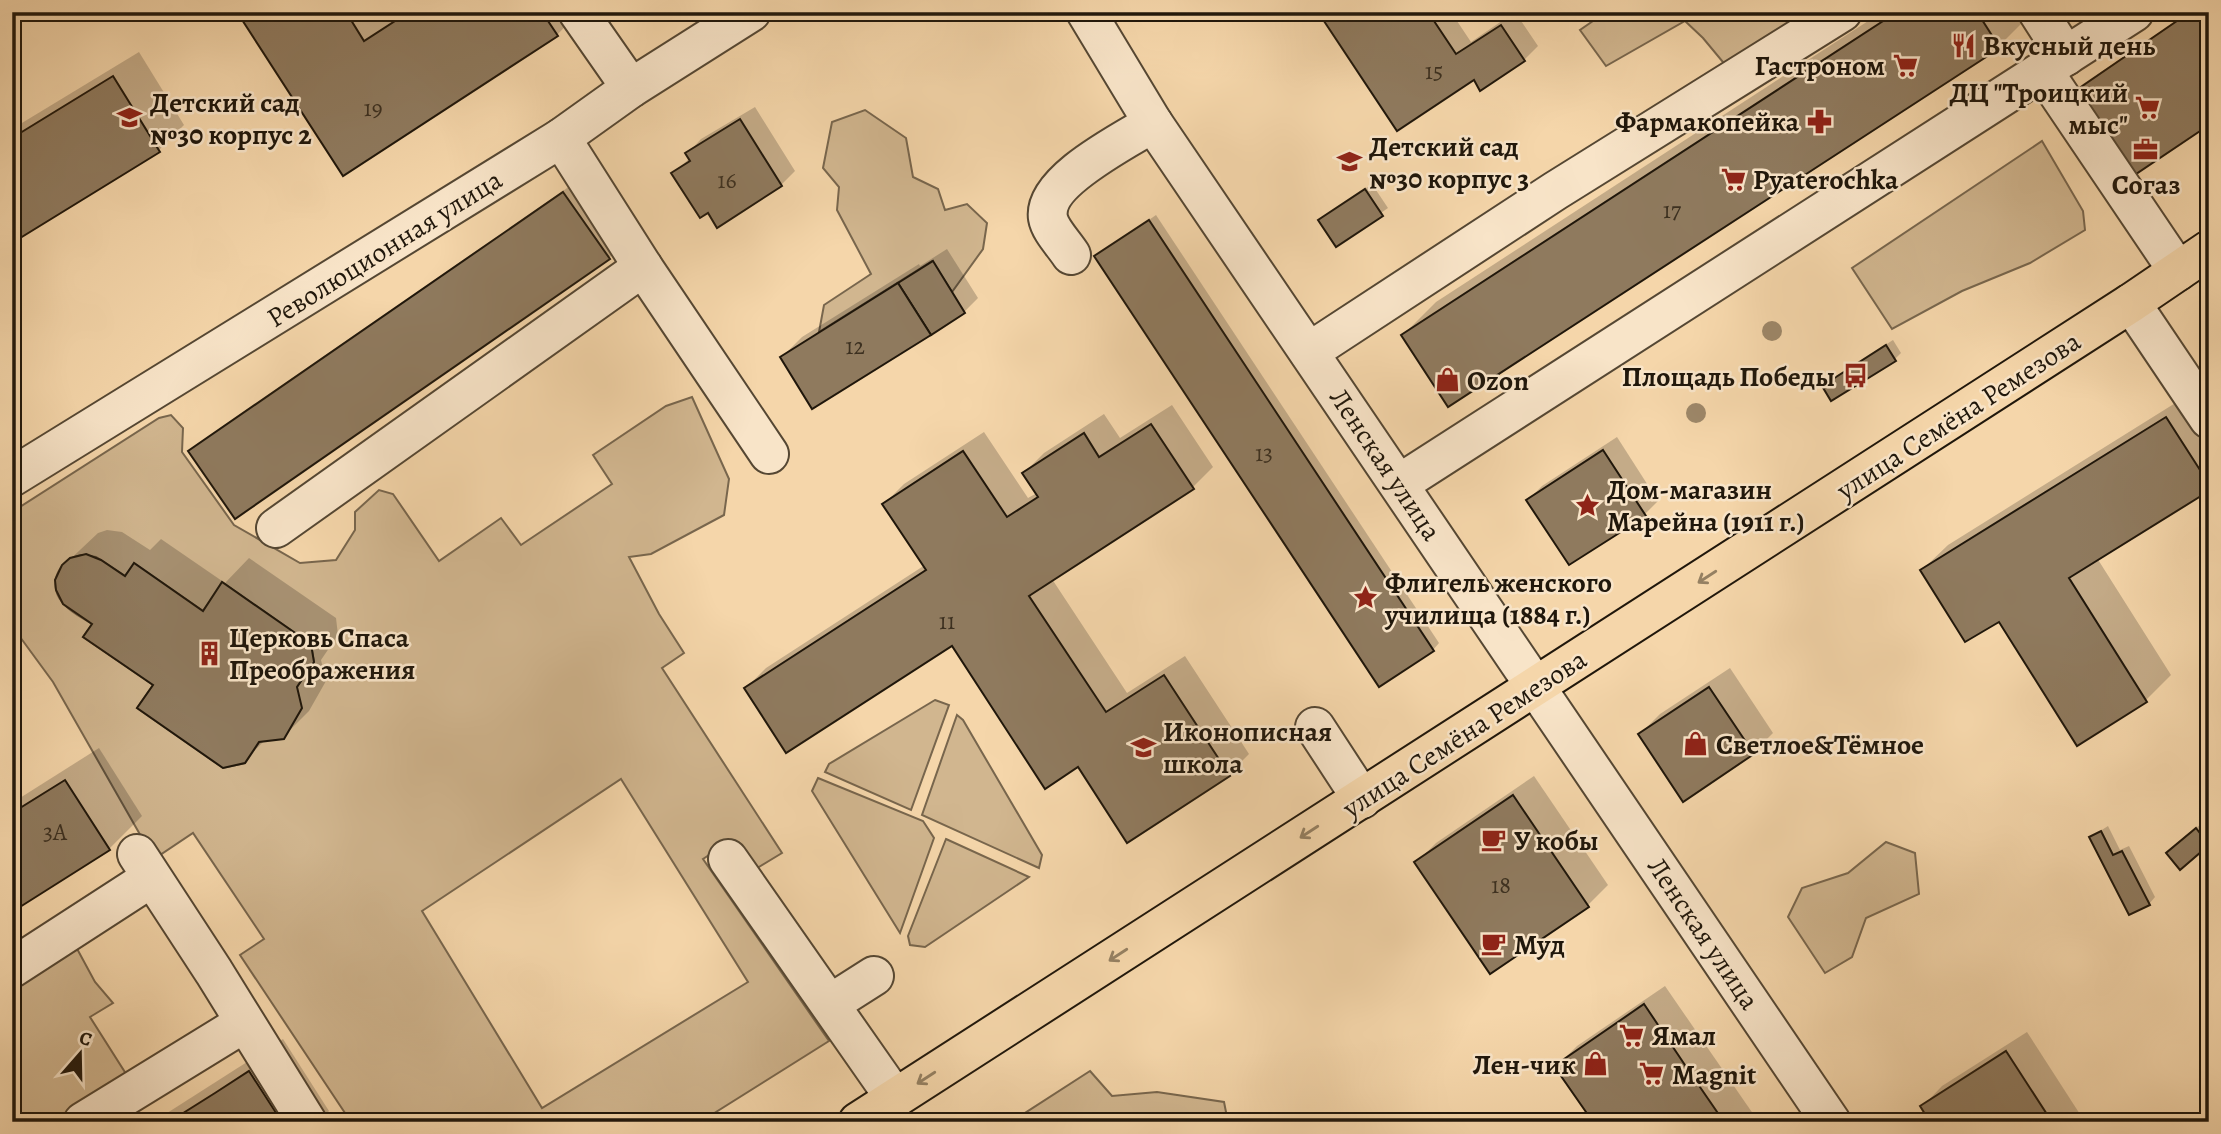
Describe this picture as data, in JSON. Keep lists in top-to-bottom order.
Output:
{
  "streets": {
    "main road": ["улица Семёна Ремезова"],
    "street": ["Революционная улица", "Ленская улица"]
  },
  "crossings": [
    ["улица Семёна Ремезова", "Ленская улица"]
  ],
  "one_way": ["улица Семёна Ремезова"],
  "places": {
    "restaurant": ["Вкусный день"],
    "supermarket": [
      "Гастроном",
      "ДЦ \"Троицкий мыс\"",
      "Pyaterochka",
      "Ямал",
      "Magnit"
    ],
    "school or university": ["Детский сад №30 корпус 2", "Детский сад №30 корпус 3", "Иконописная школа"],
    "pharmacy": ["Фармакопейка"],
    "office": ["Согаз"],
    "bus stop": ["Площадь Победы"],
    "shop": ["Ozon", "Светлое&Тёмное", "Лен-чик"],
    "place": ["Дом-магазин Марейна (1911 г.)", "Флигель женского училища (1884 г.)"],
    "building": ["Церковь Спаса Преображения"],
    "cafe": ["У кобы", "Муд"]
  },
  "house_numbers": [
    "15",
    "19",
    "16",
    "17",
    "12",
    "13",
    "11",
    "3А",
    "18"
  ],
  "north": "top"
}
